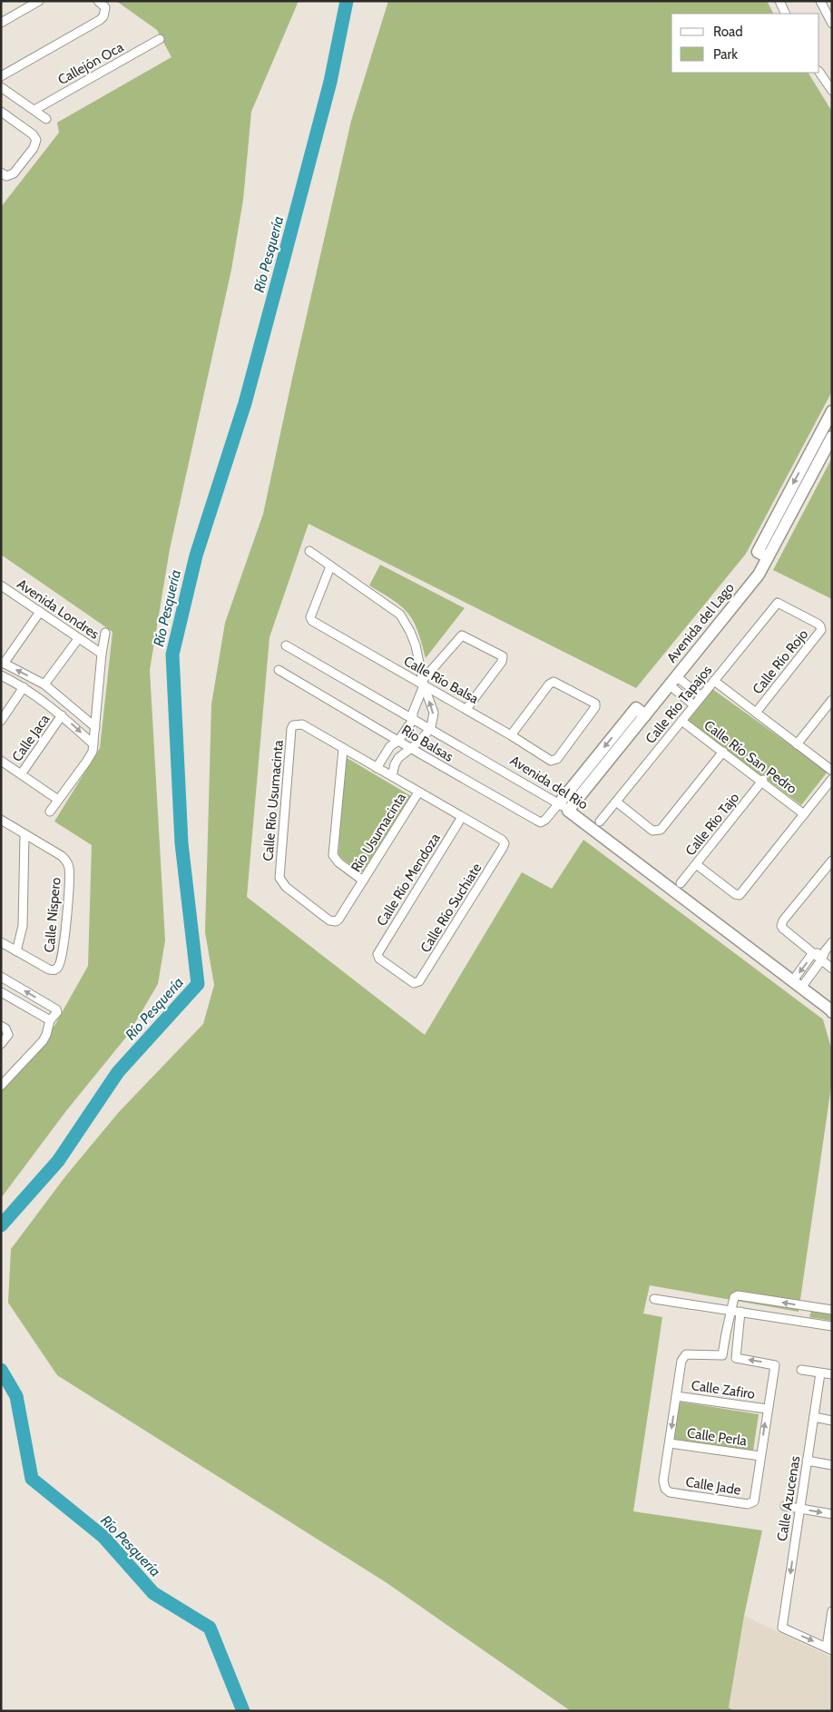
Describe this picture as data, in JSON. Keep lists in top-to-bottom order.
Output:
{
  "streets": {
    "street": [
      "Callejón Oca",
      "Avenida Londres",
      "Avenida del Lago",
      "Calle Río Rojo",
      "Calle Río Balsa",
      "Calle Río Tapajos",
      "Calle Jaca",
      "Rio Balsas",
      "Calle Río San Pedro",
      "Avenida del Rio",
      "Calle Río Usumacinta",
      "Calle Río Tajo",
      "Río Usumacinta",
      "Calle Río Mendoza",
      "Calle Río Suchiate",
      "Calle Níspero",
      "Calle Zafiro",
      "Calle Perla",
      "Calle Jade",
      "Calle Azucenas"
    ]
  },
  "crossings": [
    ["Avenida del Lago", "Rio Balsas"],
    ["Avenida del Lago", "Avenida del Rio"],
    ["Calle Río Rojo", "Calle Río Tapajos"],
    ["Calle Río Tapajos", "Calle Río San Pedro"],
    ["Rio Balsas", "Avenida del Rio"],
    ["Calle Río San Pedro", "Calle Río Tajo"],
    ["Calle Río Usumacinta", "Río Usumacinta"],
    ["Calle Río Mendoza", "Calle Río Suchiate"],
    ["Calle Zafiro", "Calle Jade"],
    ["Calle Perla", "Calle Jade"]
  ],
  "one_way": ["Calle Azucenas"],
  "water": ["Río Pesquería"],
  "legend": ["Road", "Park"]
}
